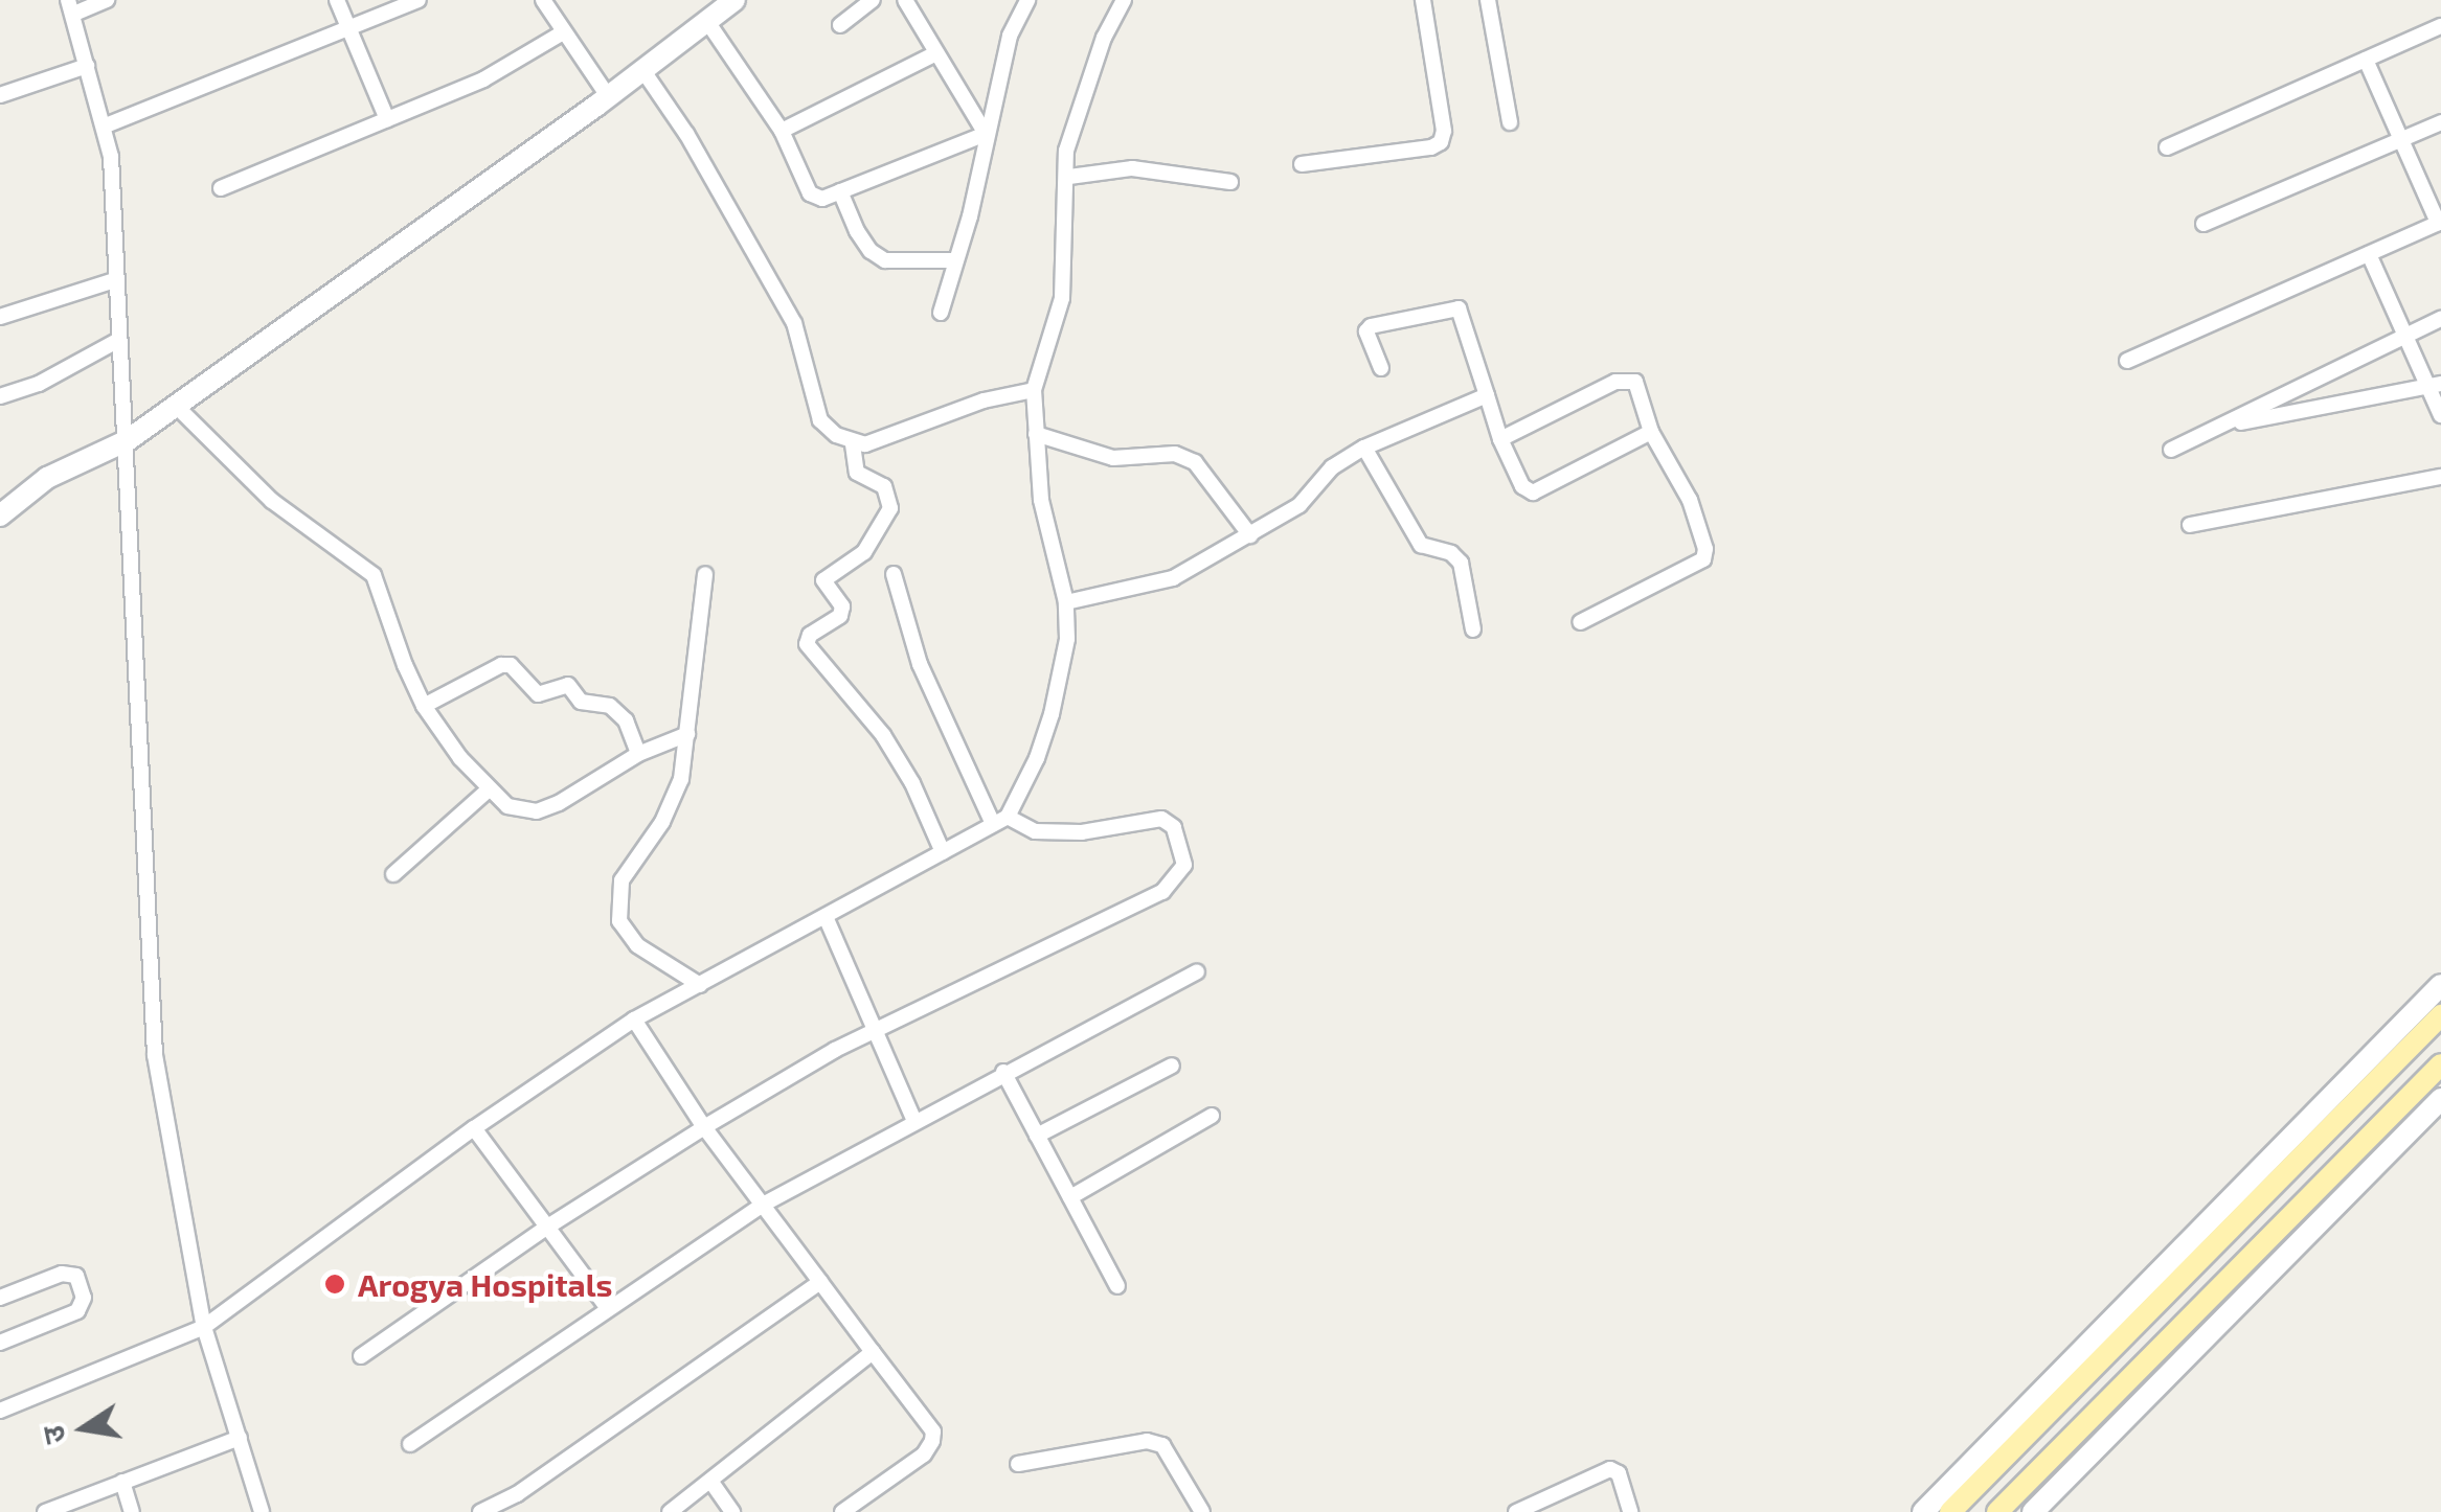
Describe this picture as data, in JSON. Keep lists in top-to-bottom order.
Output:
{
  "places": ["Arogya Hospitals"],
  "north": "left"
}
